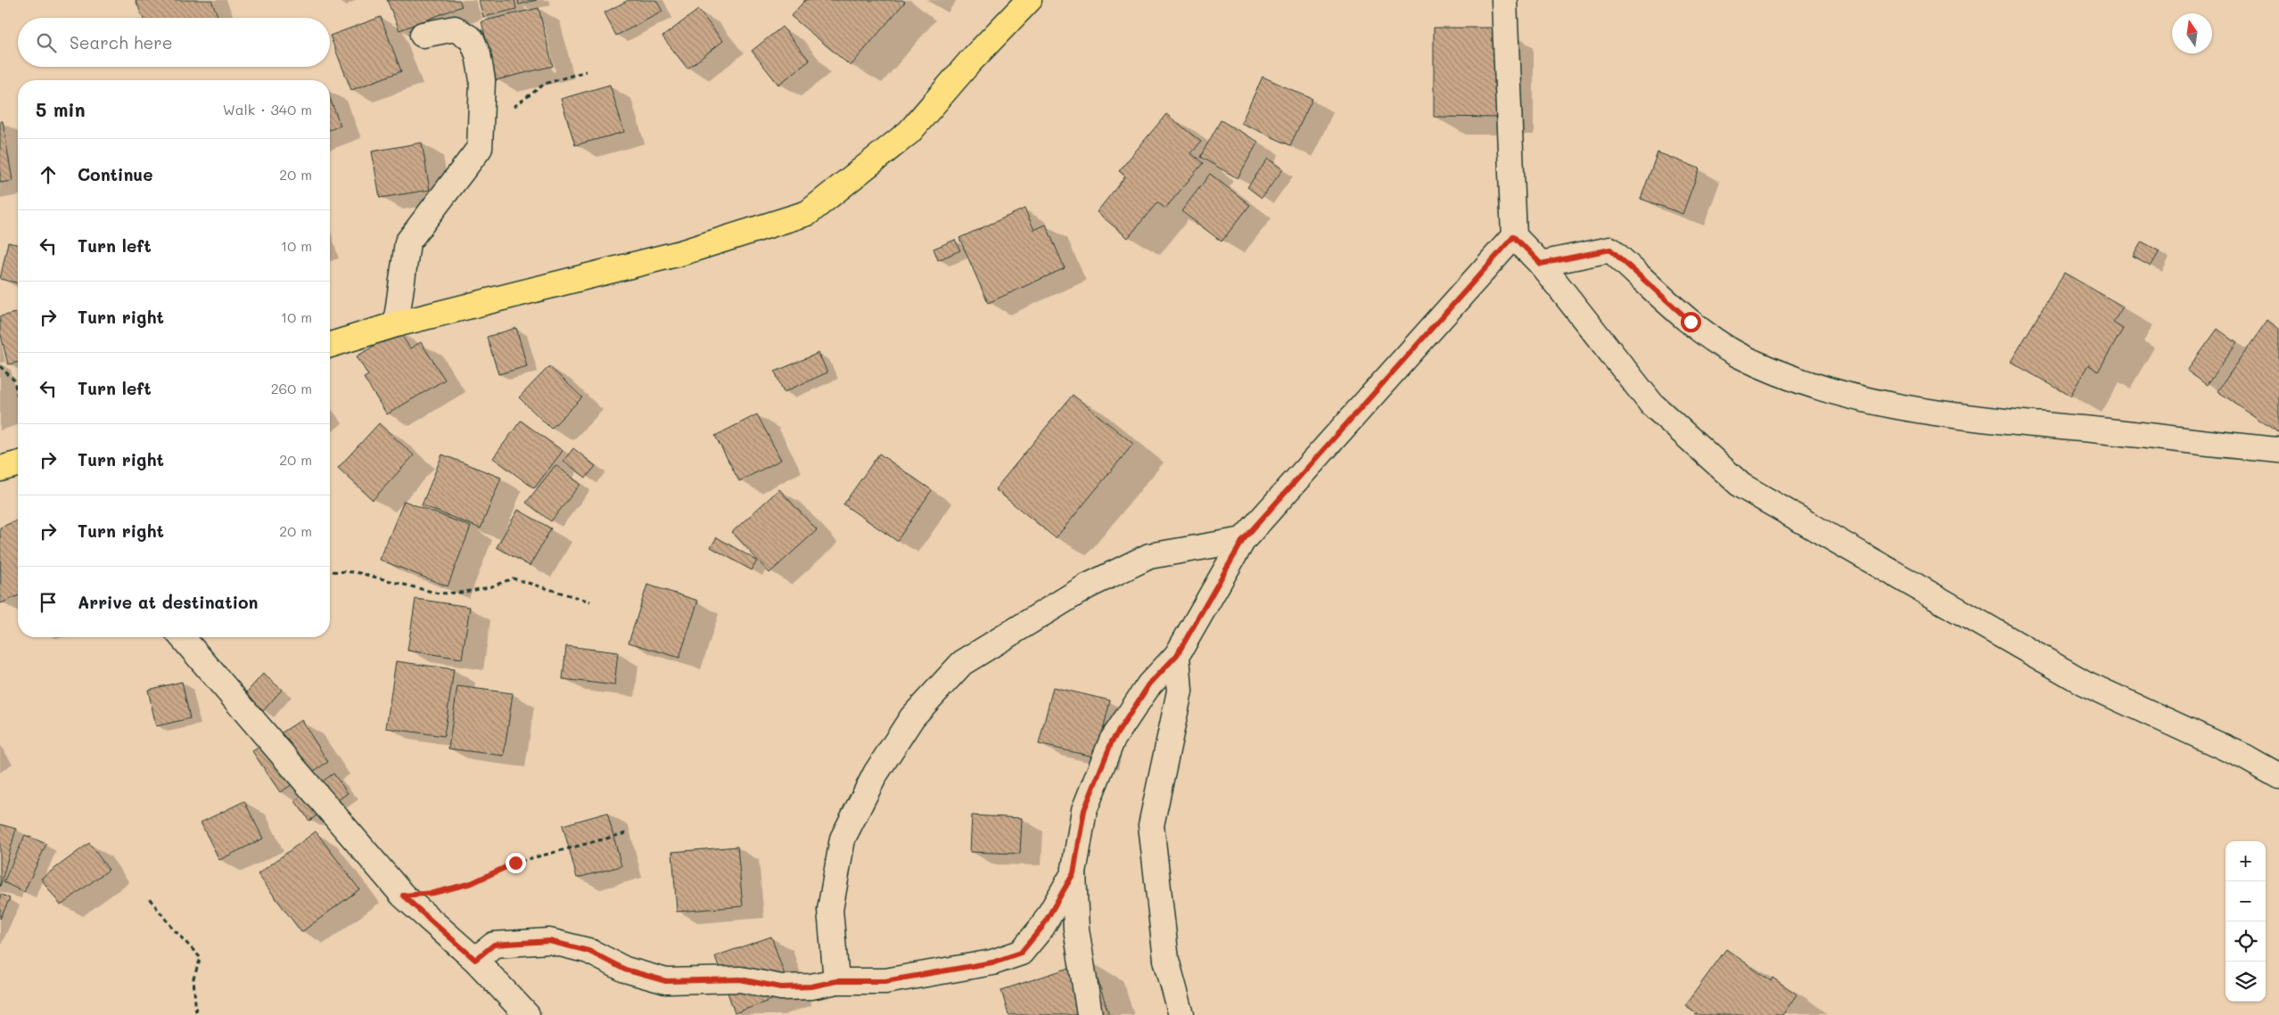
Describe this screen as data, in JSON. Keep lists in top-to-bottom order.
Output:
{
  "north": "top",
  "page": {
    "search": "Search here",
    "heading": ["5 min", "Walk · 340 m"],
    "list": [
      ["Continue", "20 m"],
      ["Turn left", "10 m"],
      ["Turn right", "10 m"],
      ["Turn left", "260 m"],
      ["Turn right", "20 m"],
      ["Turn right", "20 m"],
      "Arrive at destination"
    ],
    "map_buttons": ["+", "−"]
  }
}
